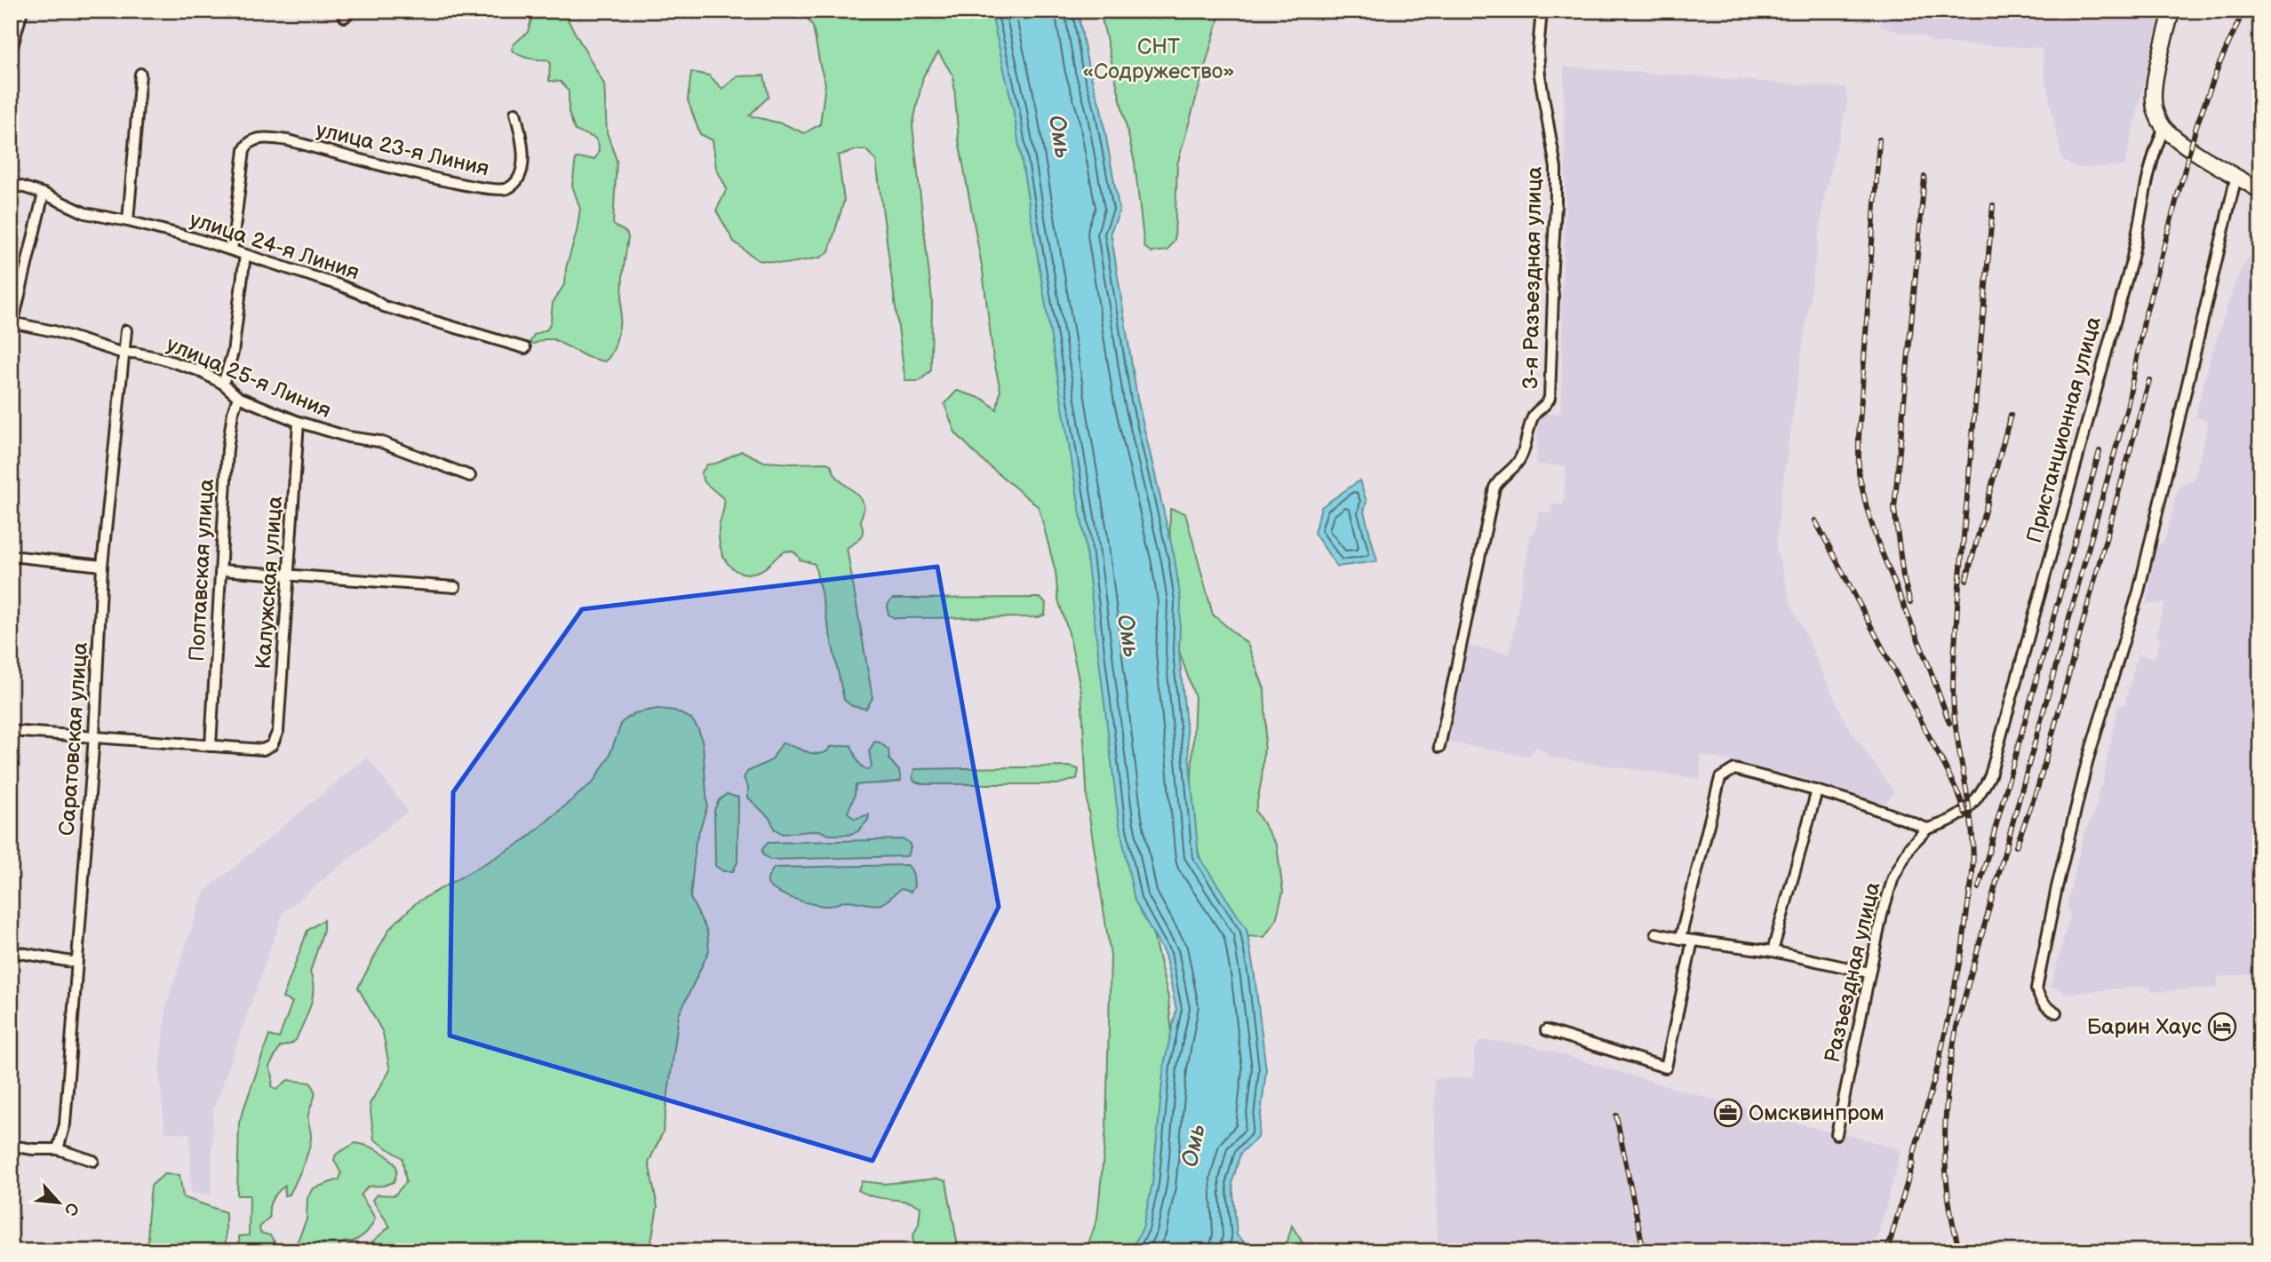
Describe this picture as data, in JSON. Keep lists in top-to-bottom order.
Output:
{
  "streets": {
    "street": [
      "улица 23-я Линия",
      "улица 24-я Линия",
      "3-я Разъездная улица",
      "улица 25-я Линия",
      "Пристанционная улица",
      "Полтавская улица",
      "Калужская улица",
      "Саратовская улица",
      "Разъездная улица"
    ]
  },
  "crossings": [
    ["улица 23-я Линия", "улица 24-я Линия"],
    ["улица 25-я Линия", "Полтавская улица"],
    ["улица 25-я Линия", "Калужская улица"],
    ["улица 25-я Линия", "Саратовская улица"],
    ["Пристанционная улица", "Разъездная улица"],
    ["Полтавская улица", "Калужская улица"]
  ],
  "water": ["Омь"],
  "parks": ["СНТ «Содружество»"],
  "places": {
    "hotel": ["Барин Хаус"],
    "office": ["Омсквинпром"]
  },
  "north": "bottom right"
}
